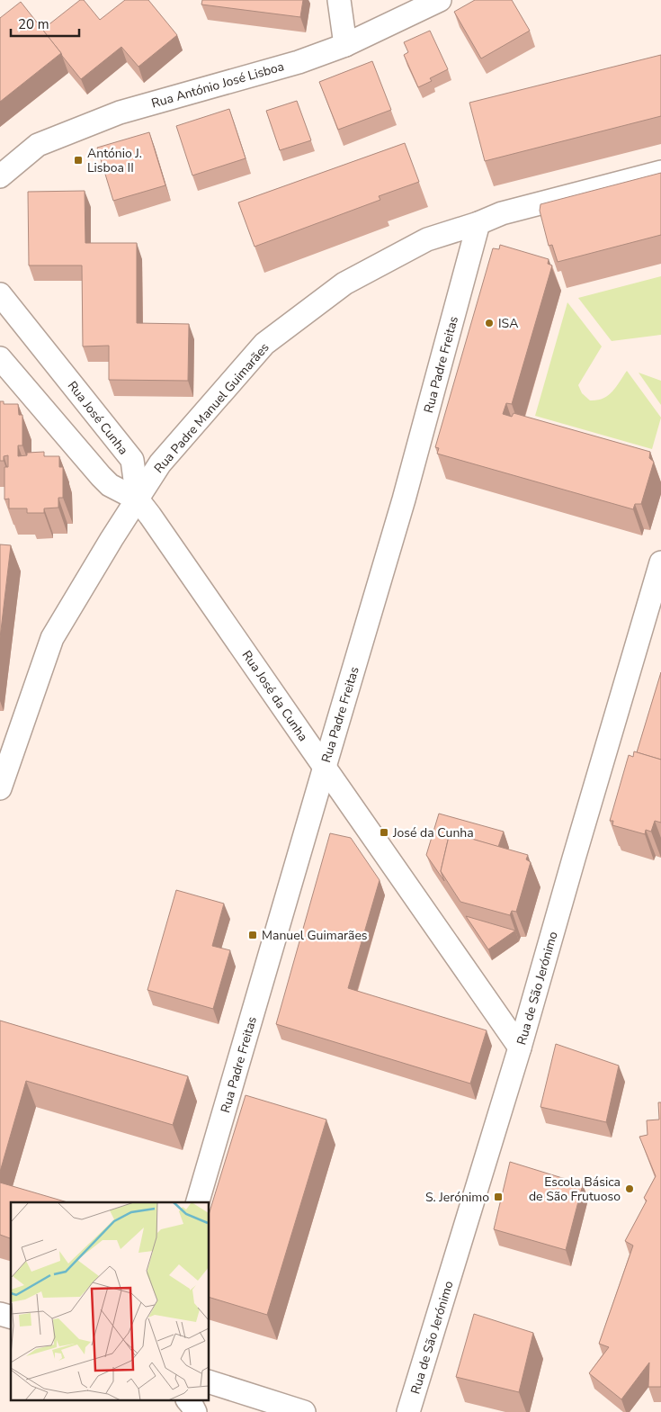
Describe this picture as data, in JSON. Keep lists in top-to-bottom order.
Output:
{
  "streets": {
    "street": [
      "Rua António José Lisboa",
      "Rua Padre Freitas",
      "Rua Padre Manuel Guimarães",
      "Rua José Cunha",
      "Rua José da Cunha",
      "Rua de São Jerónimo"
    ]
  },
  "crossings": [
    ["Rua Padre Freitas", "Rua Padre Manuel Guimarães"],
    ["Rua Padre Freitas", "Rua José da Cunha"],
    ["Rua Padre Manuel Guimarães", "Rua José Cunha"],
    ["Rua Padre Manuel Guimarães", "Rua José da Cunha"],
    ["Rua José Cunha", "Rua José da Cunha"],
    ["Rua José da Cunha", "Rua de São Jerónimo"]
  ],
  "places": {
    "transit": [
      "António J. Lisboa II",
      "José da Cunha",
      "Manuel Guimarães",
      "S. Jerónimo"
    ],
    "other": ["ISA", "Escola Básica de São Frutuoso"]
  },
  "scale_bar": "20 m"
}
